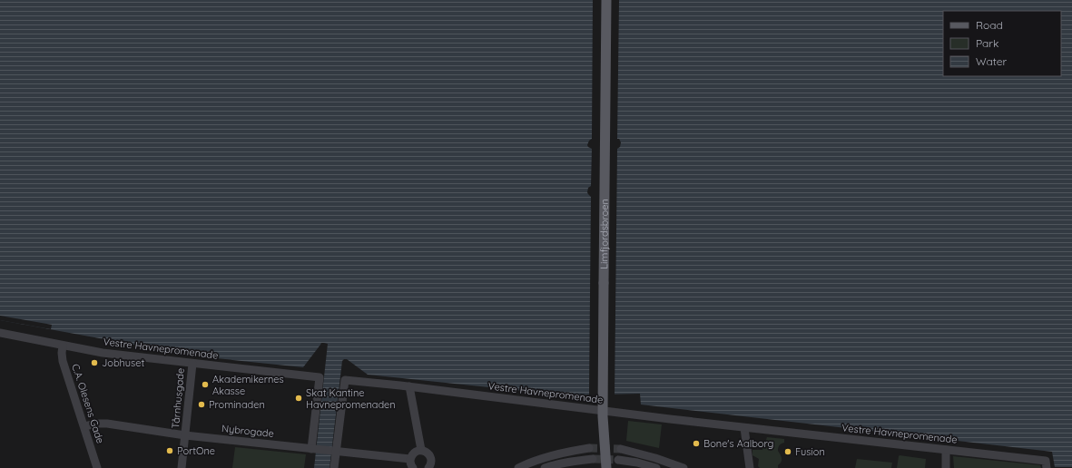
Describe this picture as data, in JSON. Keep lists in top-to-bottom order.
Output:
{
  "streets": {
    "main road": ["Limfjordsbroen"],
    "street": [
      "Vestre Havnepromenade",
      "Tårnhusgade",
      "C.A. Olesens Gade",
      "Nybrogade"
    ]
  },
  "crossings": [
    ["Vestre Havnepromenade", "Tårnhusgade"],
    ["Vestre Havnepromenade", "C.A. Olesens Gade"],
    ["Vestre Havnepromenade", "Nybrogade"],
    ["Tårnhusgade", "Nybrogade"],
    ["C.A. Olesens Gade", "Nybrogade"]
  ],
  "places": [
    "Jobhuset",
    "Akademikernes Akasse",
    "Skat Kantine Havnepromenaden",
    "Prominaden",
    "Bone's Aalborg",
    "PortOne",
    "Fusion"
  ],
  "legend": ["Road", "Park", "Water"]
}
